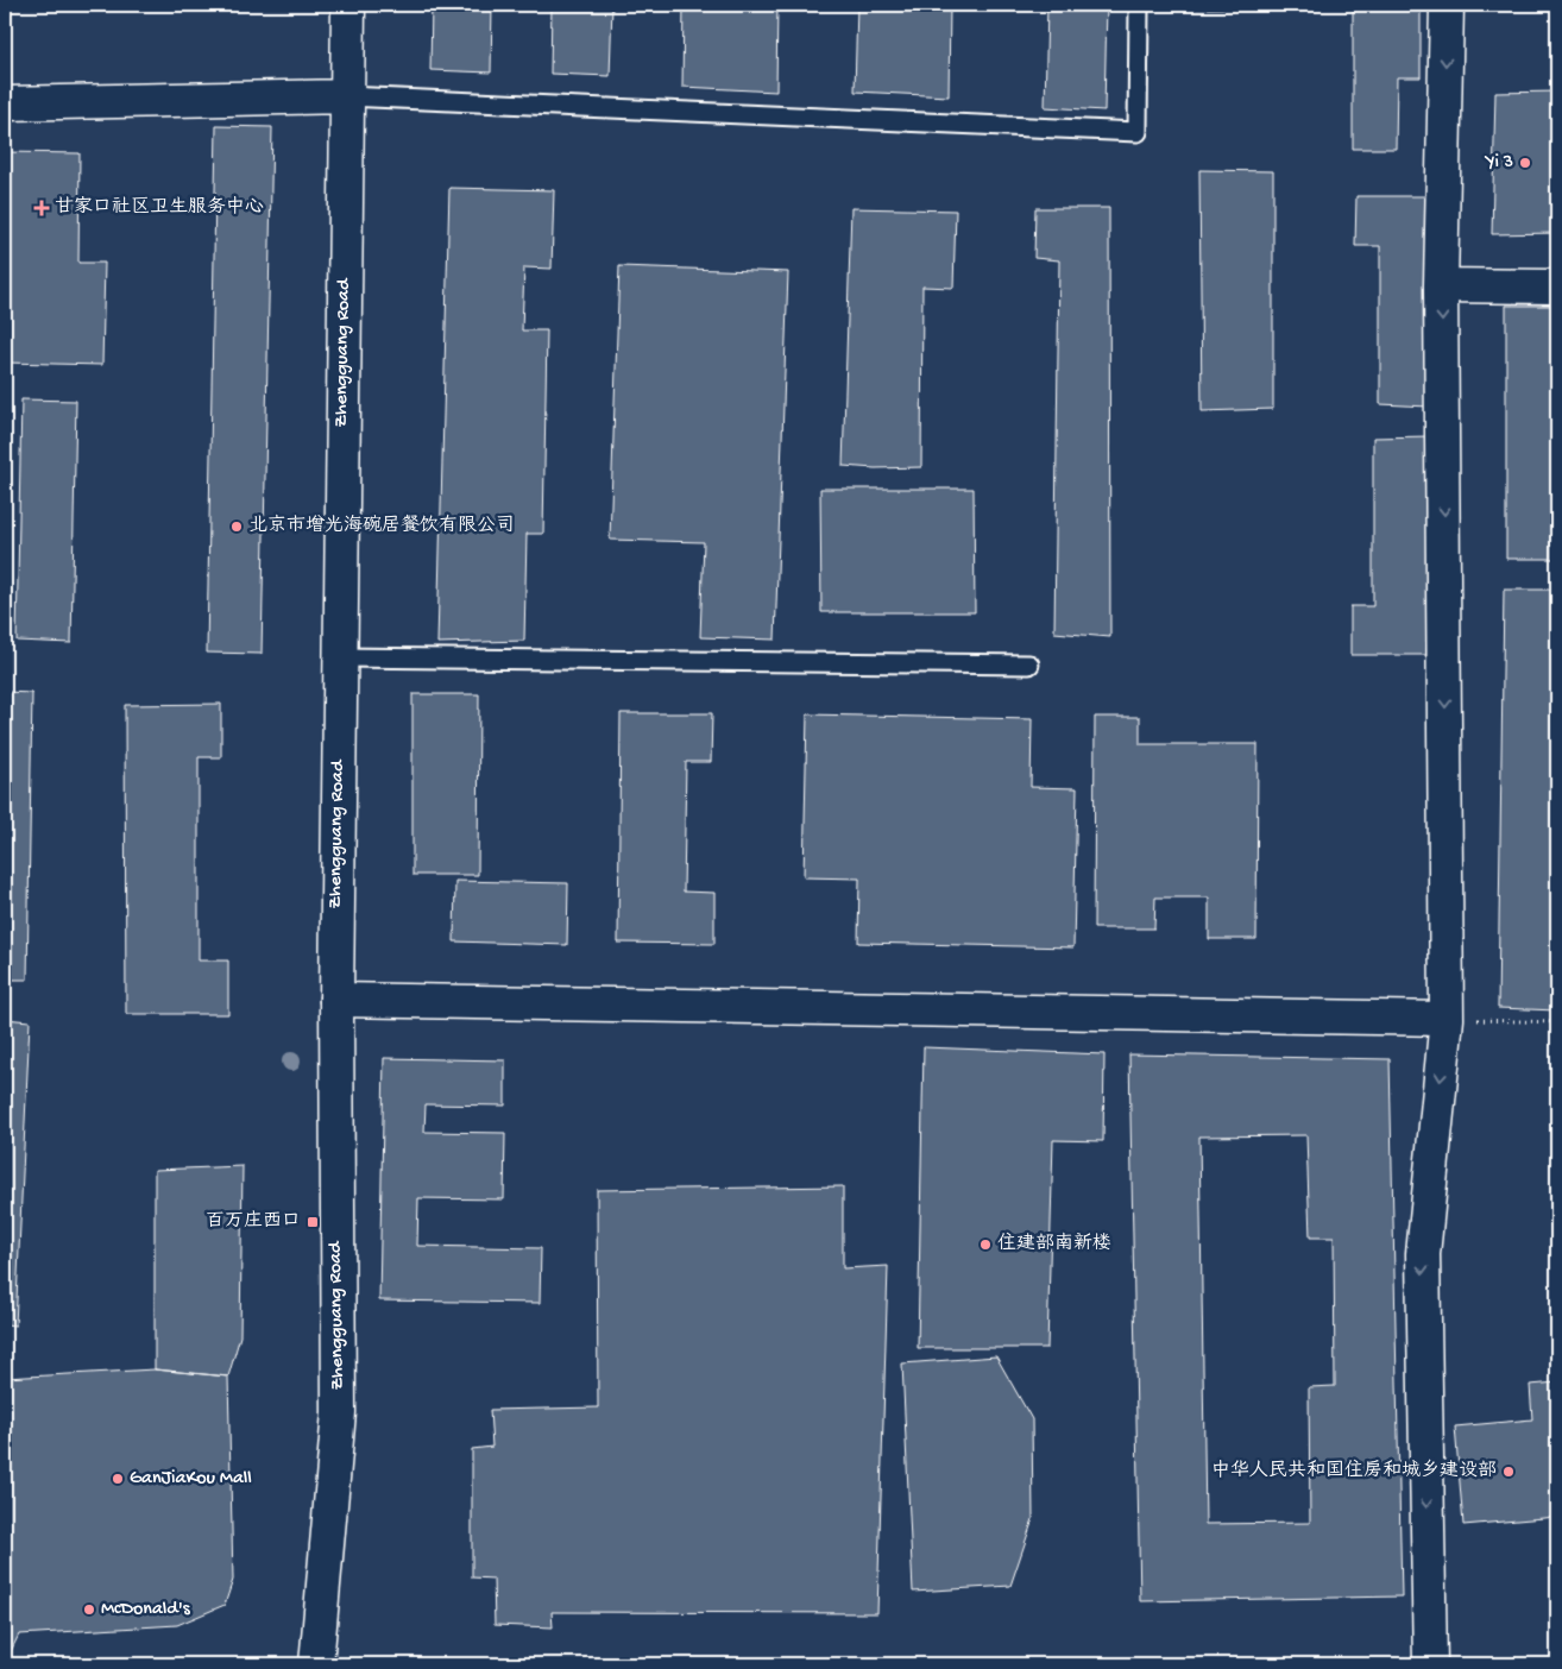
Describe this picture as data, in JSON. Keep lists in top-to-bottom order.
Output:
{
  "streets": {
    "street": ["Zhengguang Road"]
  },
  "places": {
    "other": [
      "Yi 3",
      "北京市增光海碗居餐饮有限公司",
      "住建部南新楼",
      "中华人民共和国住房和城乡建设部",
      "GanJiaKou Mall",
      "McDonald's"
    ],
    "health": ["甘家口社区卫生服务中心"],
    "transit": ["百万庄西口"]
  }
}
